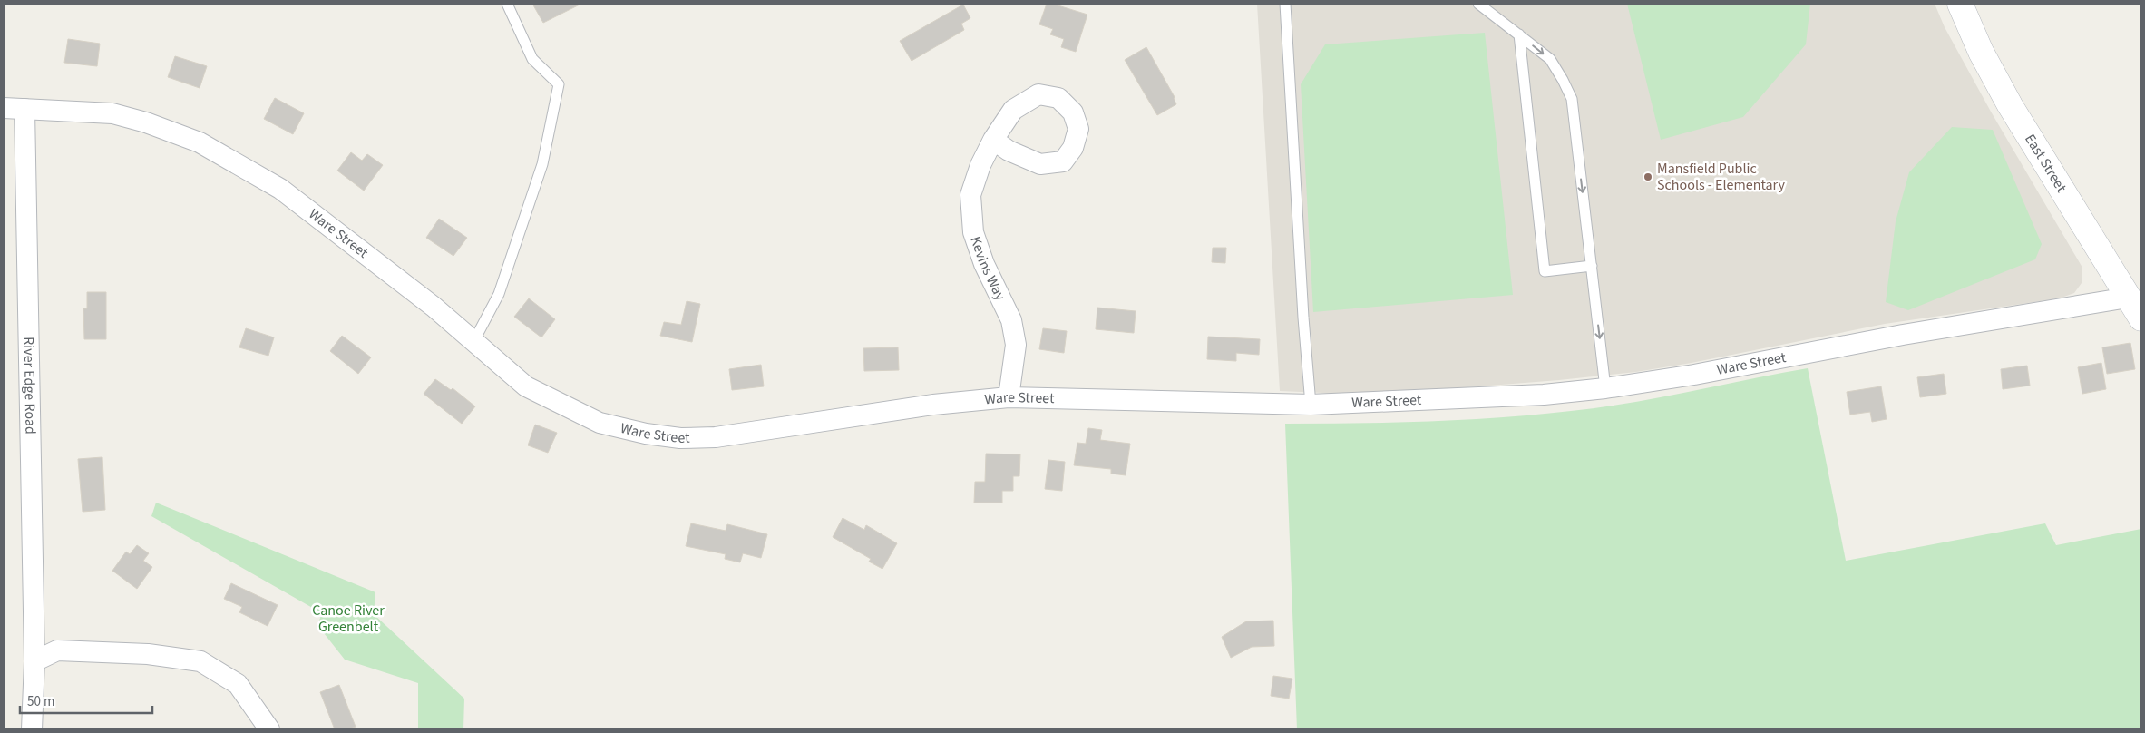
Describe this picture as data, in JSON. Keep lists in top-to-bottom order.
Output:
{
  "streets": {
    "main road": ["East Street"],
    "street": ["Ware Street", "Kevins Way", "River Edge Road"]
  },
  "crossings": [
    ["East Street", "Ware Street"],
    ["Ware Street", "Kevins Way"],
    ["Ware Street", "River Edge Road"]
  ],
  "parks": ["Canoe River Greenbelt"],
  "places": ["Mansfield Public Schools - Elementary"],
  "scale_bar": "50 m"
}
